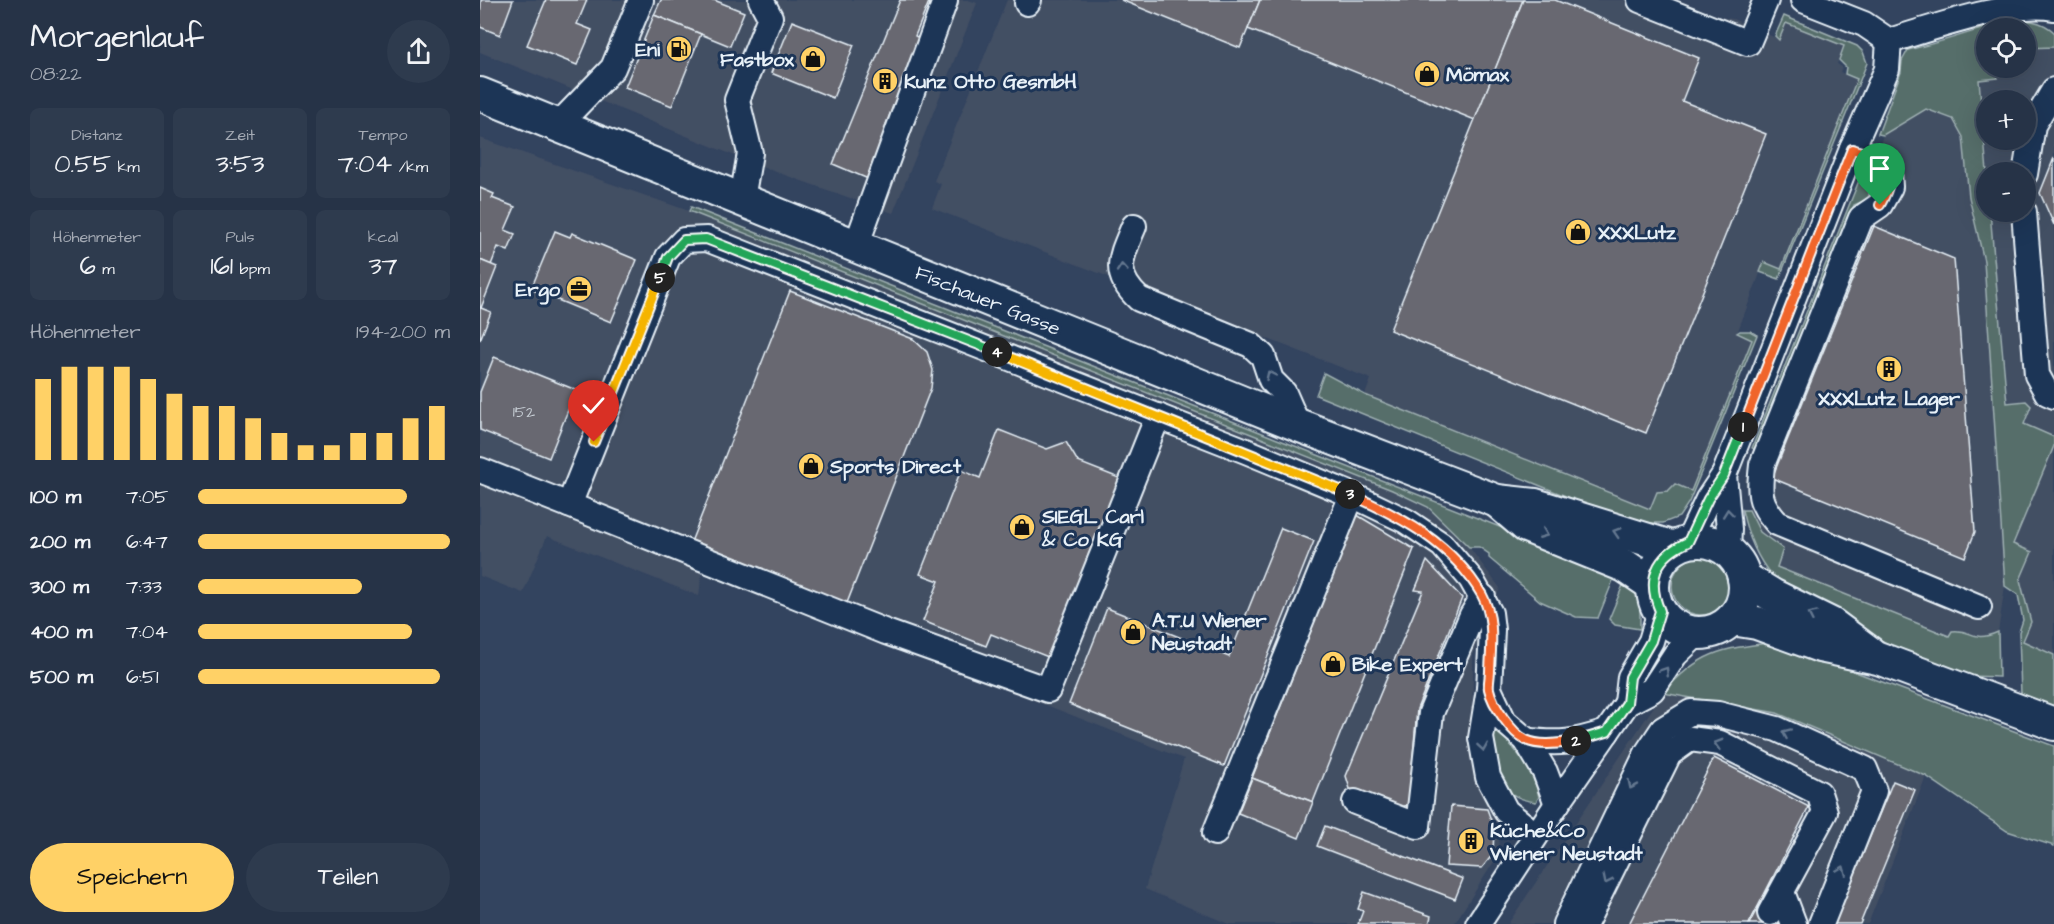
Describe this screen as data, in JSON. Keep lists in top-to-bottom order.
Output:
{
  "streets": {
    "main road": ["Fischauer Gasse"]
  },
  "places": {
    "fuel station": ["Eni"],
    "shop": [
      "Fastbox",
      "Mömax",
      "XXXLutz",
      "Sports Direct",
      "SIEGL Carl & Co KG",
      "A.T.U Wiener Neustadt",
      "Bike Expert"
    ],
    "building": ["Kunz Otto GesmbH", "XXXLutz Lager", "Küche&Co Wiener Neustadt"],
    "office": ["Ergo"]
  },
  "house_numbers": ["152"],
  "page": {
    "heading": ["Morgenlauf", "08:22"],
    "map_buttons": ["+", "−"],
    "stats": [
      ["Distanz", "0.55 km"],
      ["Zeit", "3:53"],
      ["Tempo", "7:04 /km"],
      ["Höhenmeter", "6 m"],
      ["Puls", "161 bpm"],
      ["kcal", "37"]
    ],
    "pins": [
      "5",
      "4",
      "1",
      "3",
      "2"
    ],
    "chart": ["Höhenmeter", "194–200 m"],
    "list": [
      {
        "name": "100 m",
        "note": "7:05"
      },
      {
        "name": "200 m",
        "note": "6:47"
      },
      {
        "name": "300 m",
        "note": "7:33"
      },
      {
        "name": "400 m",
        "note": "7:04"
      },
      {
        "name": "500 m",
        "note": "6:51"
      }
    ],
    "buttons": ["Speichern", "Teilen"]
  }
}
